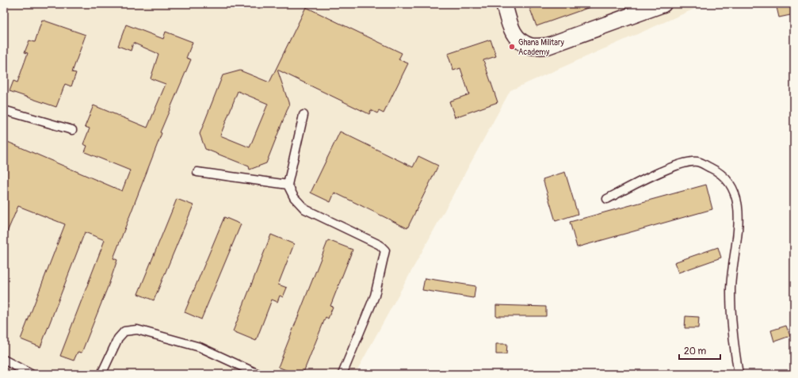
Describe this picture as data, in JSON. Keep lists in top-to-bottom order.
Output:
{
  "places": ["Ghana Military Academy"],
  "scale_bar": "20 m"
}
